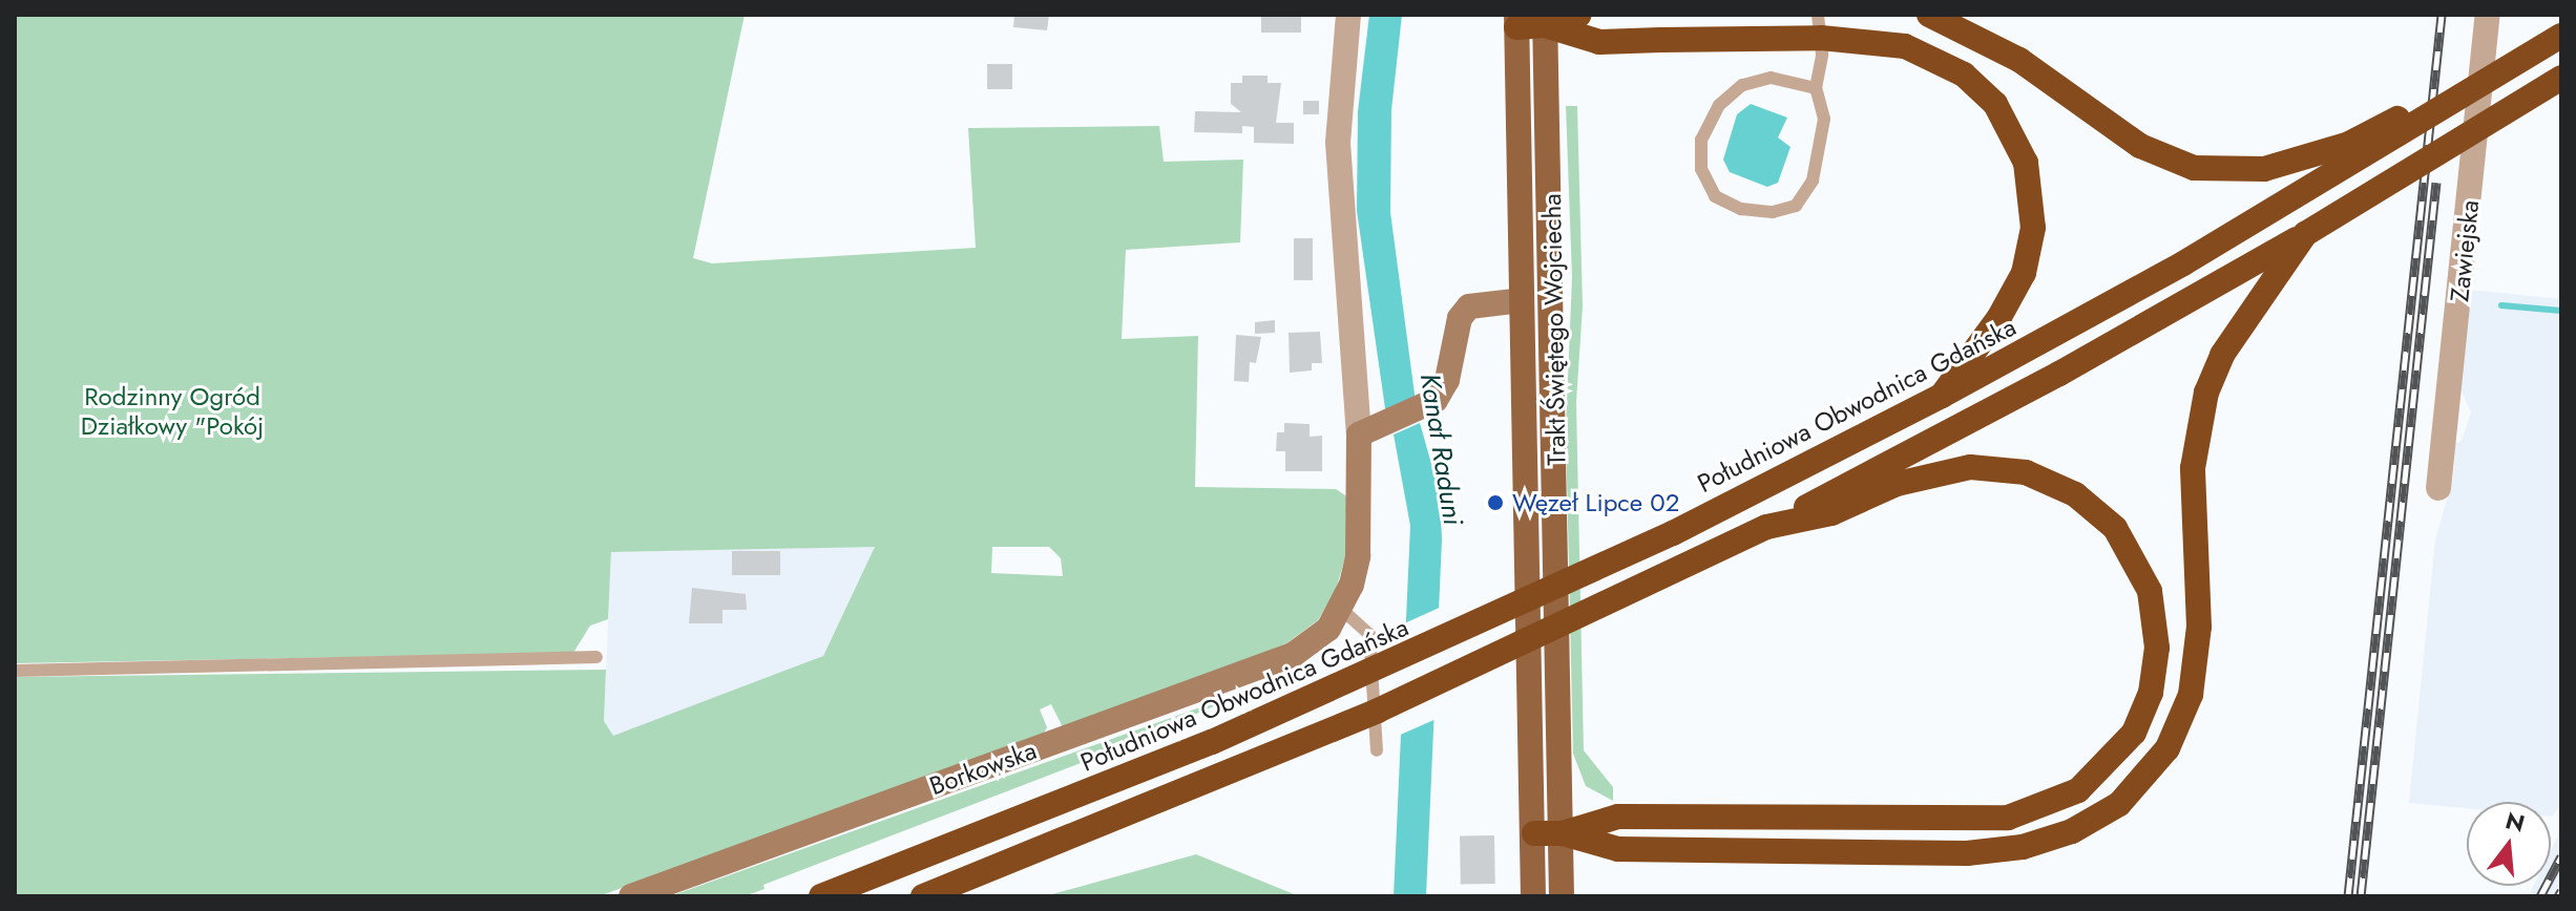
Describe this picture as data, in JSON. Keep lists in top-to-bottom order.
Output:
{
  "streets": {
    "highway": ["Południowa Obwodnica Gdańska"],
    "main road": ["Trakt Świętego Wojciecha"],
    "street": ["Zawiejska", "Borkowska"]
  },
  "crossings": [
    ["Trakt Świętego Wojciecha", "Borkowska"]
  ],
  "water": ["Kanał Raduni"],
  "parks": ["Rodzinny Ogród Działkowy \"Pokój"],
  "places": ["Węzeł Lipce 02"],
  "north": "top"
}
